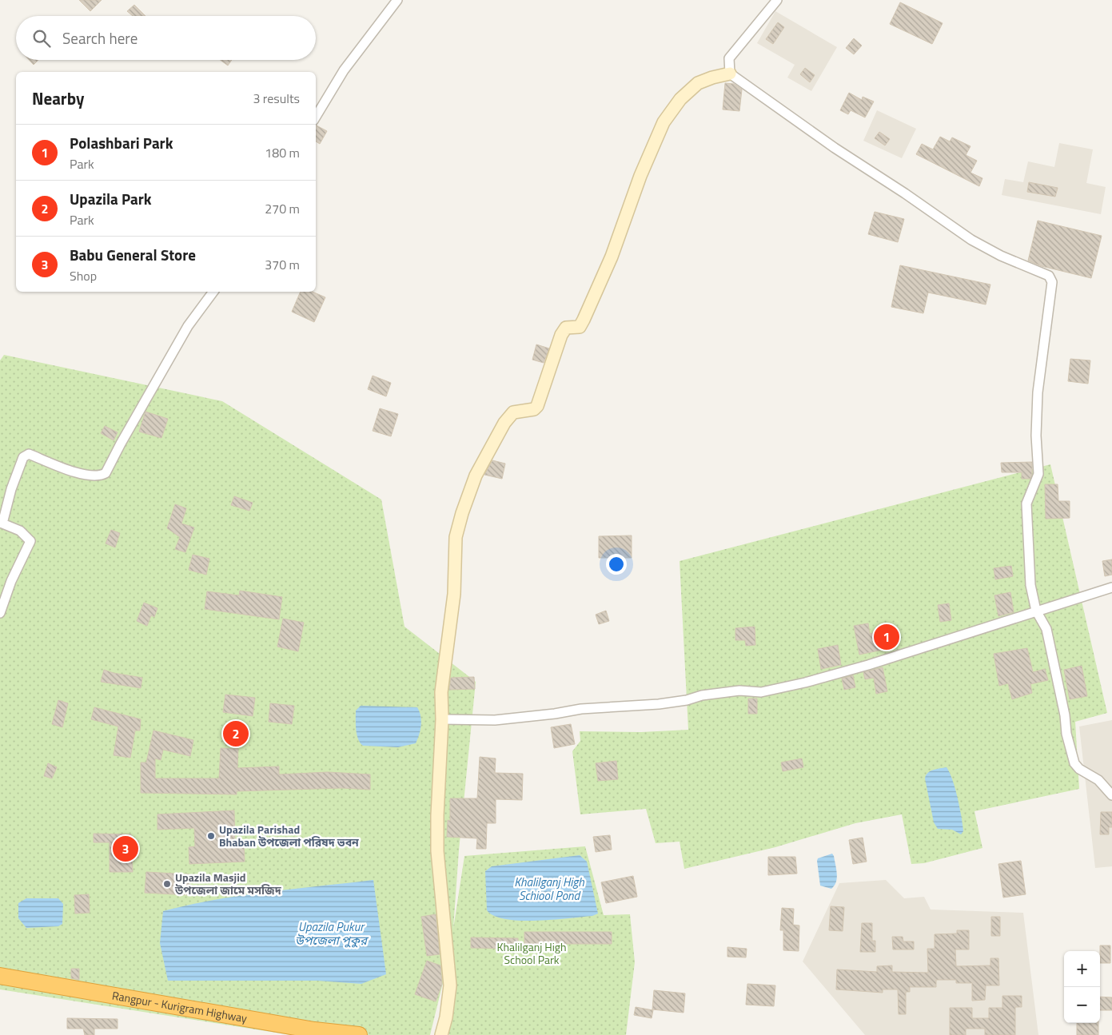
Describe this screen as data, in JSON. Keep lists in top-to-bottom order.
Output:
{
  "streets": {
    "highway": ["Rangpur - Kurigram Highway"]
  },
  "water": ["Khalilganj High Schiool Pond", "Upazila Pukur উপজেলা পুকুর"],
  "parks": ["Khalilganj High School Park"],
  "places": ["Upazila Parishad Bhaban উপজেলা পরিষদ ভবন", "Upazila Masjid উপজেলা জামে মসজিদ"],
  "page": {
    "search": "Search here",
    "heading": ["Nearby", "3 results"],
    "list": [
      {
        "mark": "1",
        "name": "Polashbari Park",
        "note": "Park",
        "value": "180 m"
      },
      {
        "mark": "2",
        "name": "Upazila Park",
        "note": "Park",
        "value": "270 m"
      },
      {
        "mark": "3",
        "name": "Babu General Store",
        "note": "Shop",
        "value": "370 m"
      }
    ],
    "pins": ["1", "2", "3"],
    "map_buttons": ["+", "−"]
  }
}
